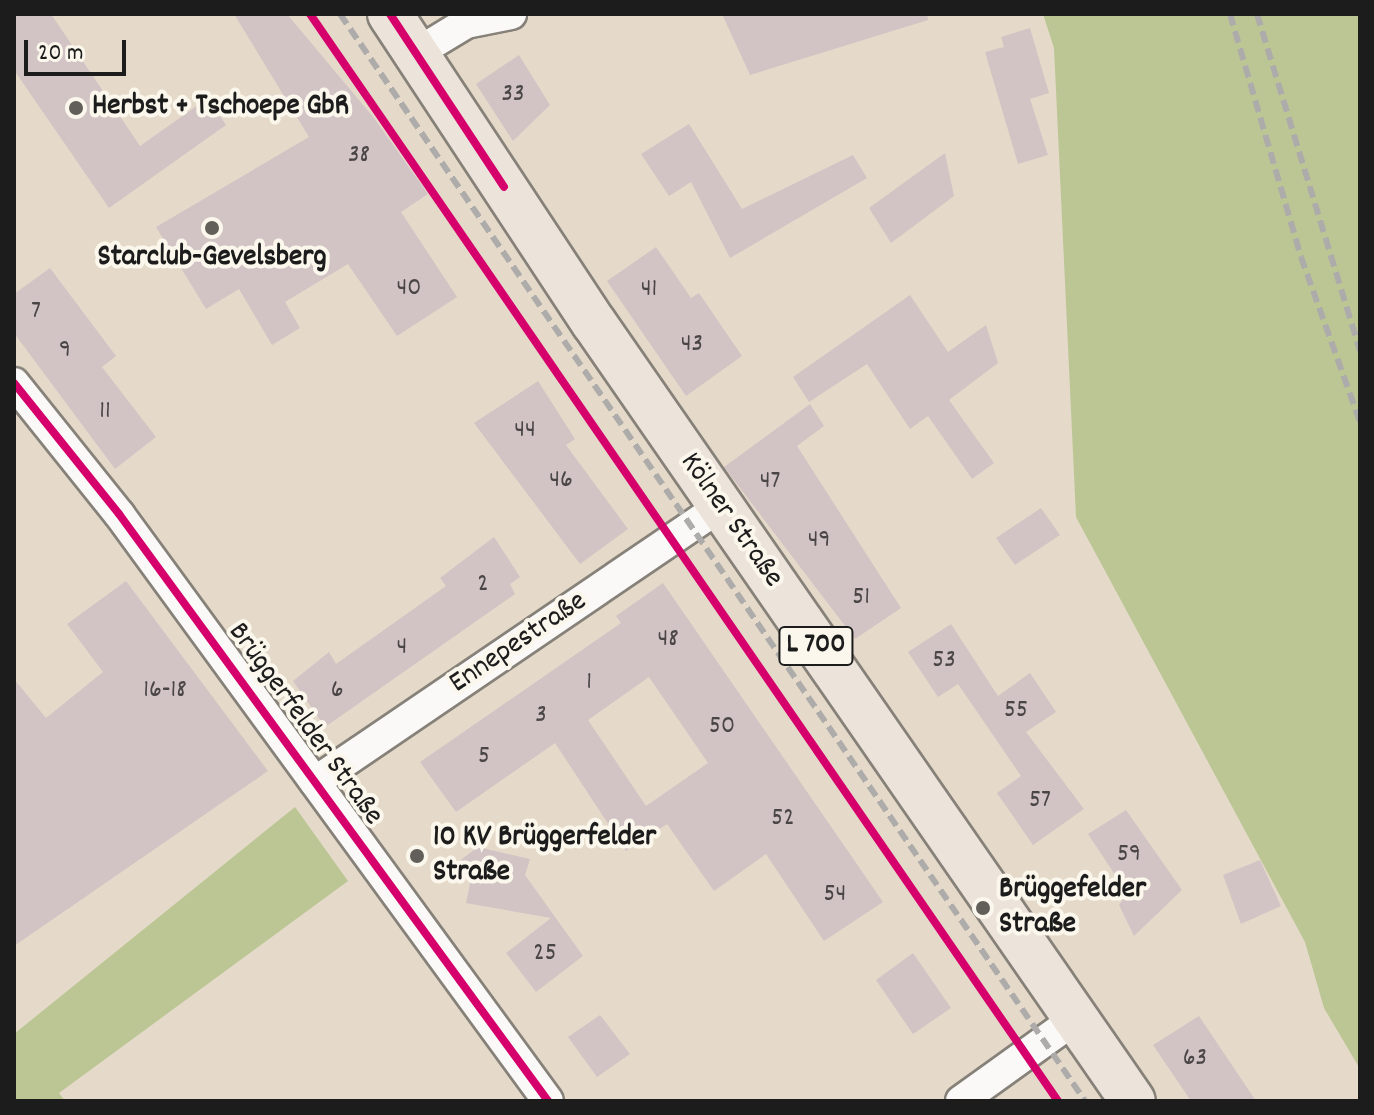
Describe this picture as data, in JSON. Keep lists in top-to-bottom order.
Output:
{
  "streets": {
    "main road": ["Kölner Straße", "L 700"],
    "street": ["Ennepestraße", "Brüggerfelder Straße"]
  },
  "crossings": [
    ["Kölner Straße", "Ennepestraße"],
    ["Ennepestraße", "Brüggerfelder Straße"]
  ],
  "places": [
    "Herbst + Tschoepe GbR",
    "Starclub-Gevelsberg",
    "10 KV Brüggerfelder Straße",
    "Brüggefelder Straße"
  ],
  "house_numbers": [
    "33",
    "38",
    "40",
    "41",
    "7",
    "43",
    "9",
    "11",
    "44",
    "46",
    "47",
    "49",
    "2",
    "51",
    "48",
    "4",
    "53",
    "1",
    "16-18",
    "6",
    "55",
    "3",
    "50",
    "5",
    "57",
    "52",
    "59",
    "54",
    "25",
    "63"
  ],
  "scale_bar": "20 m"
}
